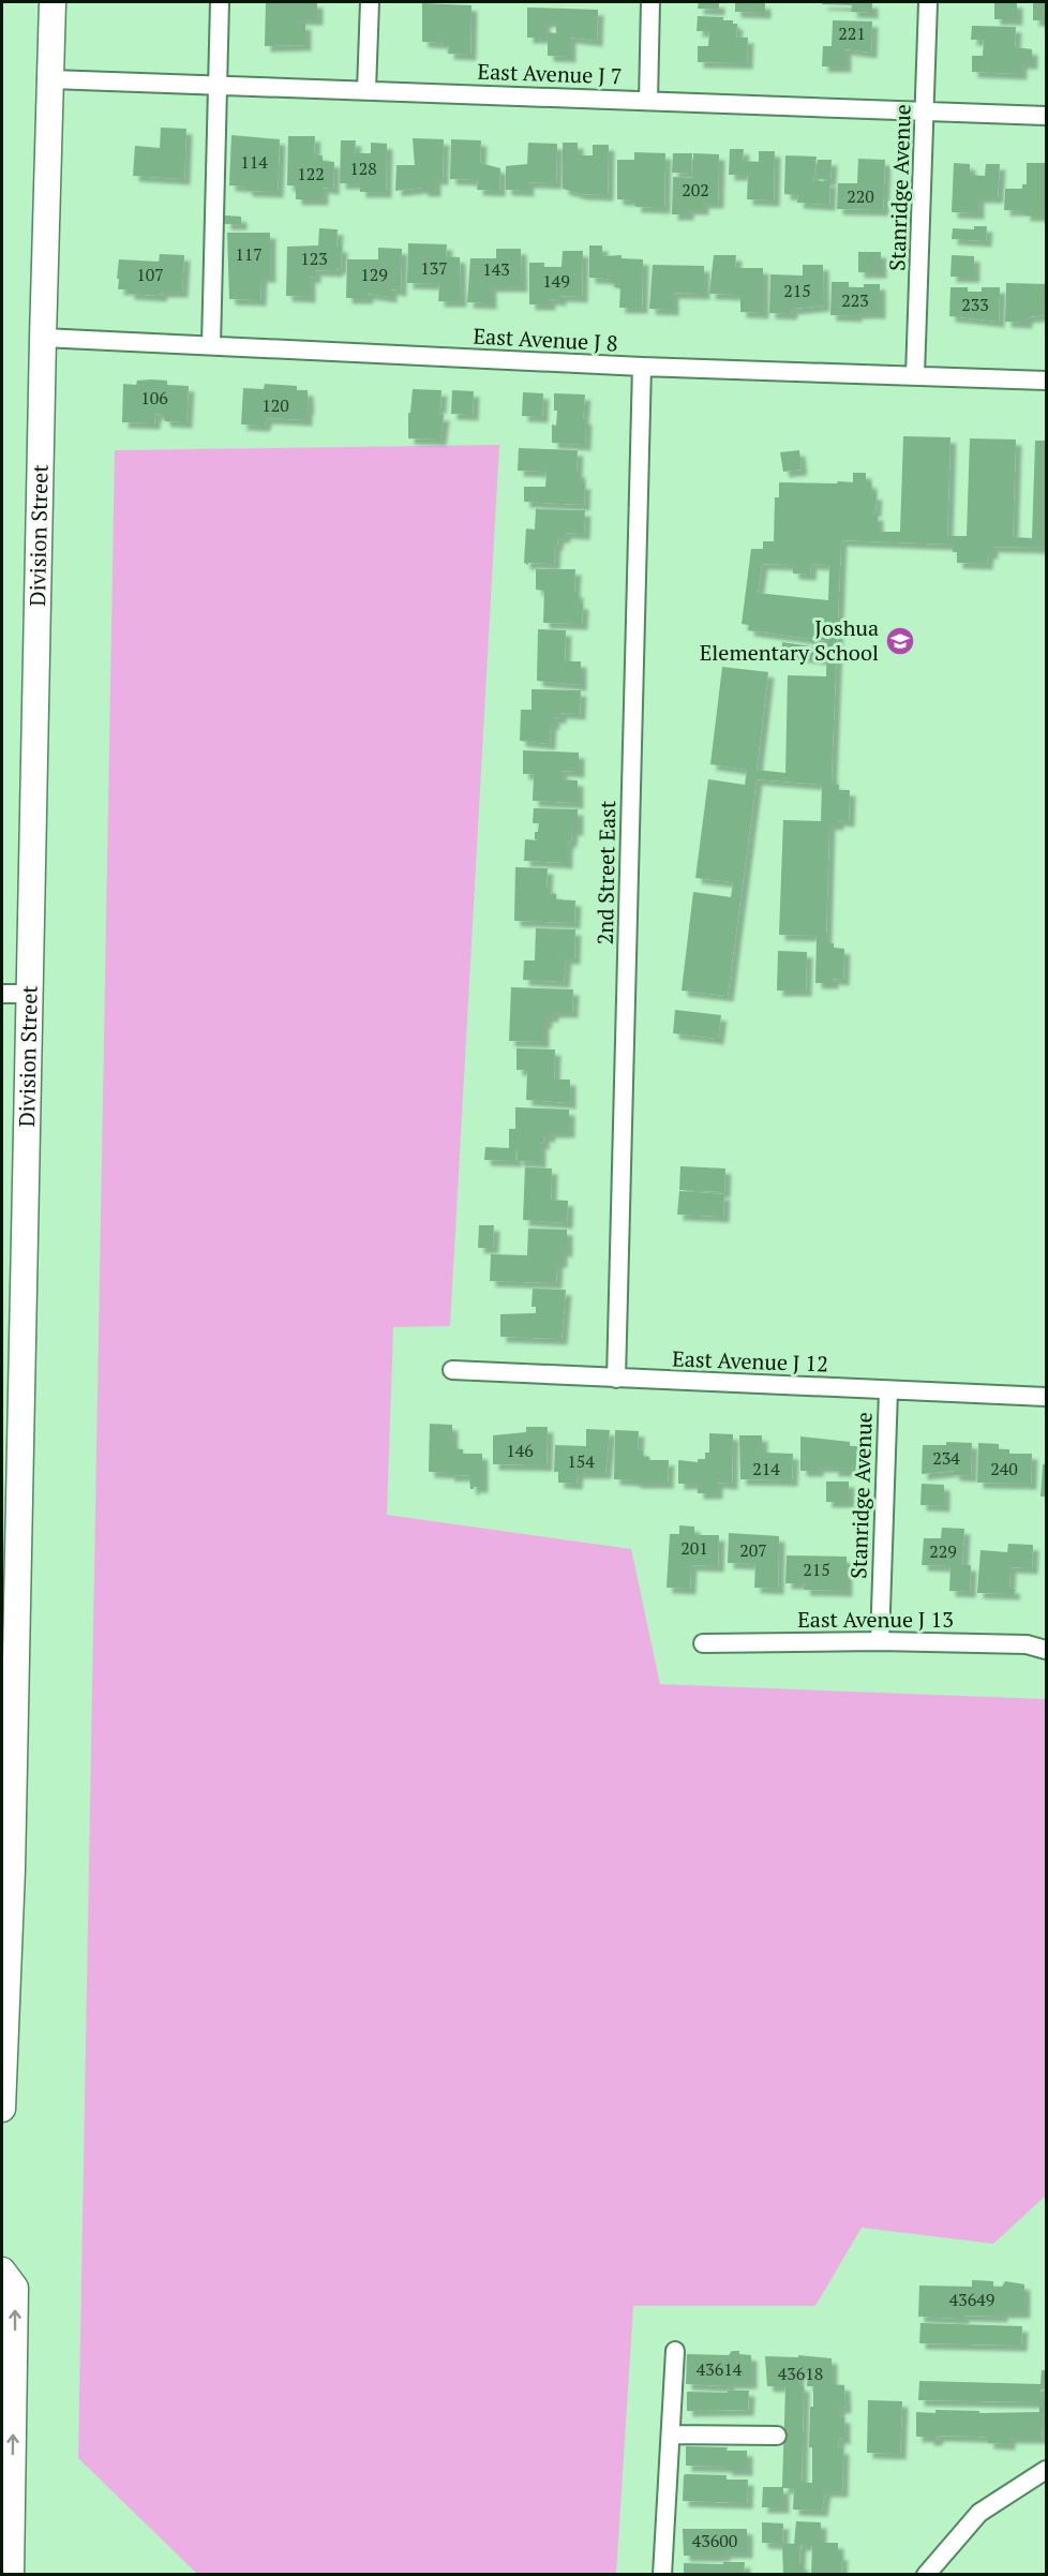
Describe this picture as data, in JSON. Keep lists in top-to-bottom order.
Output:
{
  "streets": {
    "main road": ["Division Street"],
    "street": [
      "East Avenue J 7",
      "Stanridge Avenue",
      "East Avenue J 8",
      "2nd Street East",
      "East Avenue J 12",
      "East Avenue J 13"
    ]
  },
  "crossings": [
    ["East Avenue J 7", "Stanridge Avenue"],
    ["East Avenue J 7", "Division Street"],
    ["Stanridge Avenue", "East Avenue J 8"],
    ["Stanridge Avenue", "East Avenue J 12"],
    ["Stanridge Avenue", "East Avenue J 13"],
    ["East Avenue J 8", "Division Street"],
    ["East Avenue J 8", "2nd Street East"],
    ["2nd Street East", "East Avenue J 12"]
  ],
  "places": {
    "school or university": ["Joshua Elementary School"]
  },
  "house_numbers": [
    "221",
    "114",
    "128",
    "122",
    "202",
    "220",
    "117",
    "123",
    "137",
    "143",
    "107",
    "129",
    "149",
    "215",
    "223",
    "233",
    "106",
    "120",
    "146",
    "234",
    "154",
    "214",
    "240",
    "201",
    "207",
    "229",
    "215",
    "43649",
    "43614",
    "43618",
    "43600"
  ]
}
